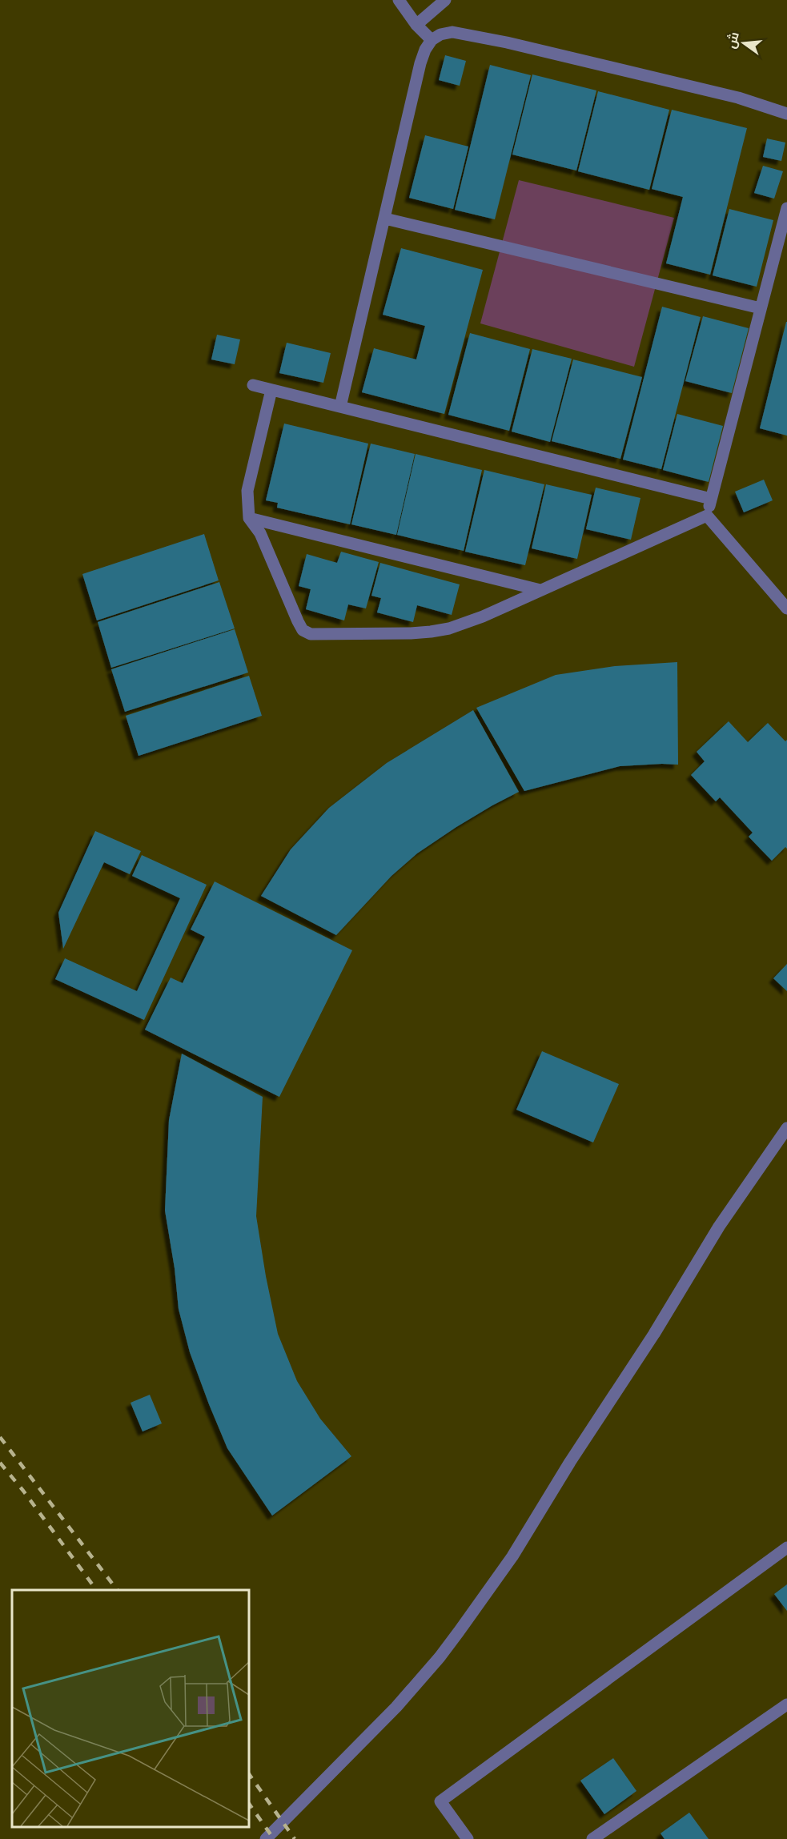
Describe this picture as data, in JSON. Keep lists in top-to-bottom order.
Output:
{
  "north": "left"
}
